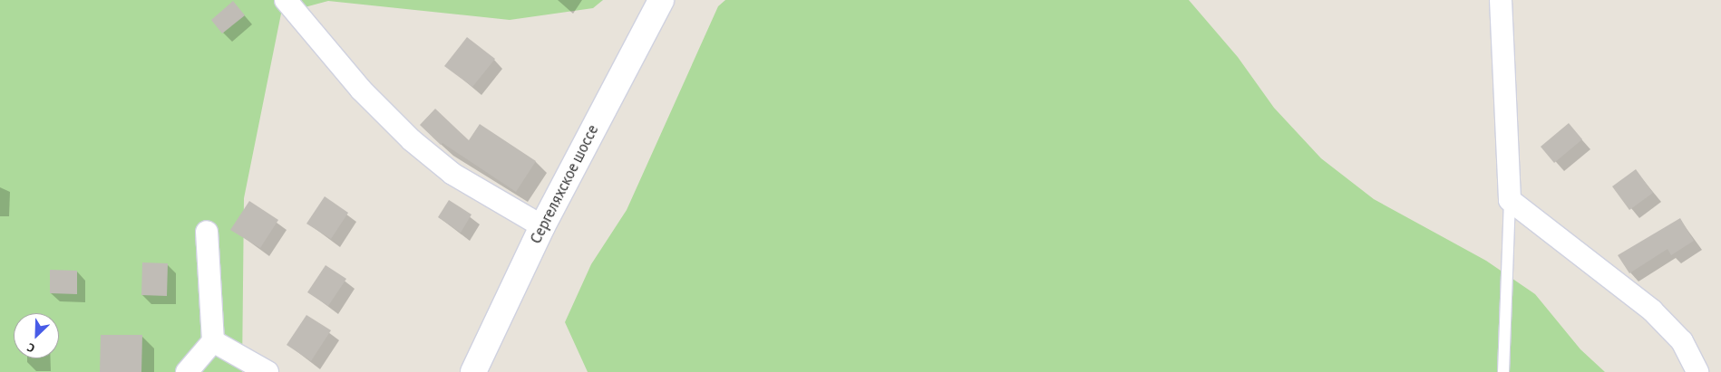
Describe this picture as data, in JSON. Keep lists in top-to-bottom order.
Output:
{
  "streets": {
    "main road": ["Сергеляхское шоссе"]
  },
  "north": "bottom left"
}
